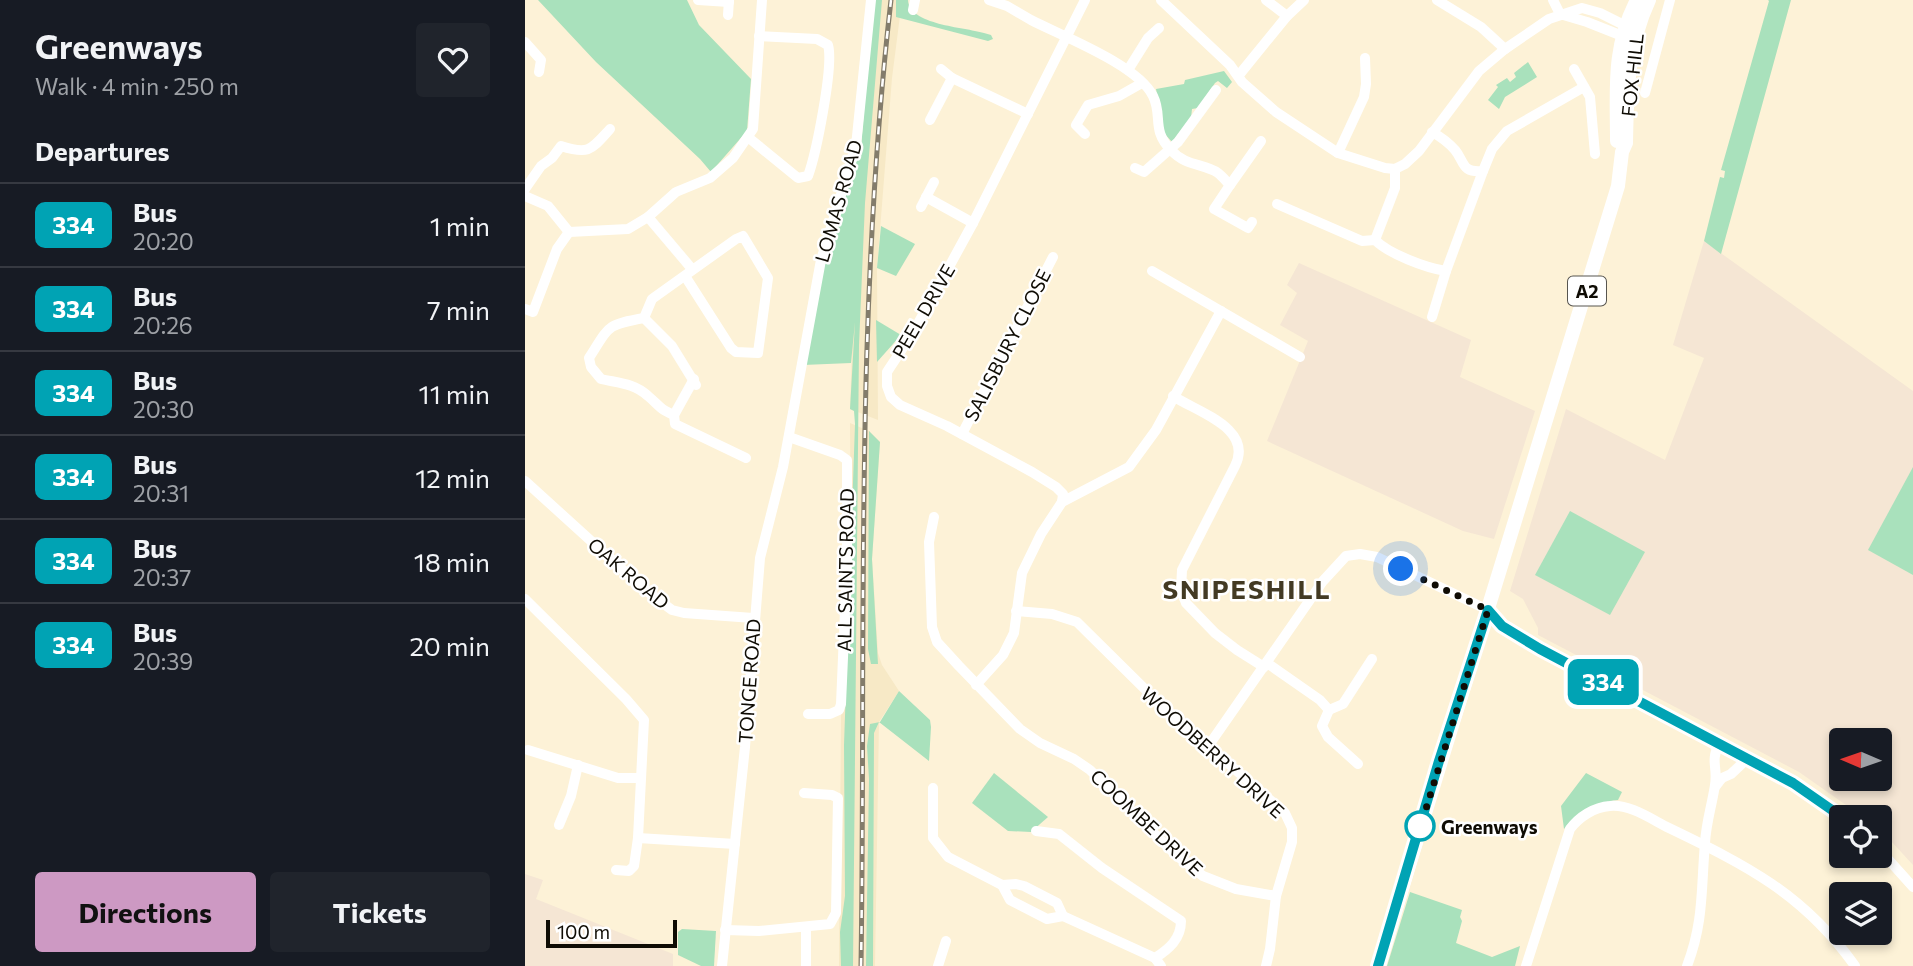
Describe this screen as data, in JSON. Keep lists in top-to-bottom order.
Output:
{
  "streets": {
    "main road": ["FOX HILL", "A2"],
    "street": [
      "LOMAS ROAD",
      "PEEL DRIVE",
      "SALISBURY CLOSE",
      "ALL SAINTS ROAD",
      "OAK ROAD",
      "TONGE ROAD",
      "WOODBERRY DRIVE",
      "COOMBE DRIVE"
    ]
  },
  "crossings": [
    ["FOX HILL", "A2"],
    ["LOMAS ROAD", "TONGE ROAD"],
    ["PEEL DRIVE", "SALISBURY CLOSE"],
    ["ALL SAINTS ROAD", "TONGE ROAD"],
    ["OAK ROAD", "TONGE ROAD"],
    ["WOODBERRY DRIVE", "COOMBE DRIVE"]
  ],
  "districts": ["SNIPESHILL"],
  "places": ["Greenways"],
  "lines": ["bus line 334"],
  "scale_bar": "100 m",
  "north": "left",
  "page": {
    "heading": [
      ["Greenways", "Walk · 4 min · 250 m"],
      "Departures"
    ],
    "on_map": "334",
    "list": [
      {
        "mark": "334",
        "name": "Bus",
        "note": "20:20",
        "value": "1 min"
      },
      {
        "mark": "334",
        "name": "Bus",
        "note": "20:26",
        "value": "7 min"
      },
      {
        "mark": "334",
        "name": "Bus",
        "note": "20:30",
        "value": "11 min"
      },
      {
        "mark": "334",
        "name": "Bus",
        "note": "20:31",
        "value": "12 min"
      },
      {
        "mark": "334",
        "name": "Bus",
        "note": "20:37",
        "value": "18 min"
      },
      {
        "mark": "334",
        "name": "Bus",
        "note": "20:39",
        "value": "20 min"
      }
    ],
    "buttons": ["Directions", "Tickets"],
    "scale": "100 m"
  }
}
